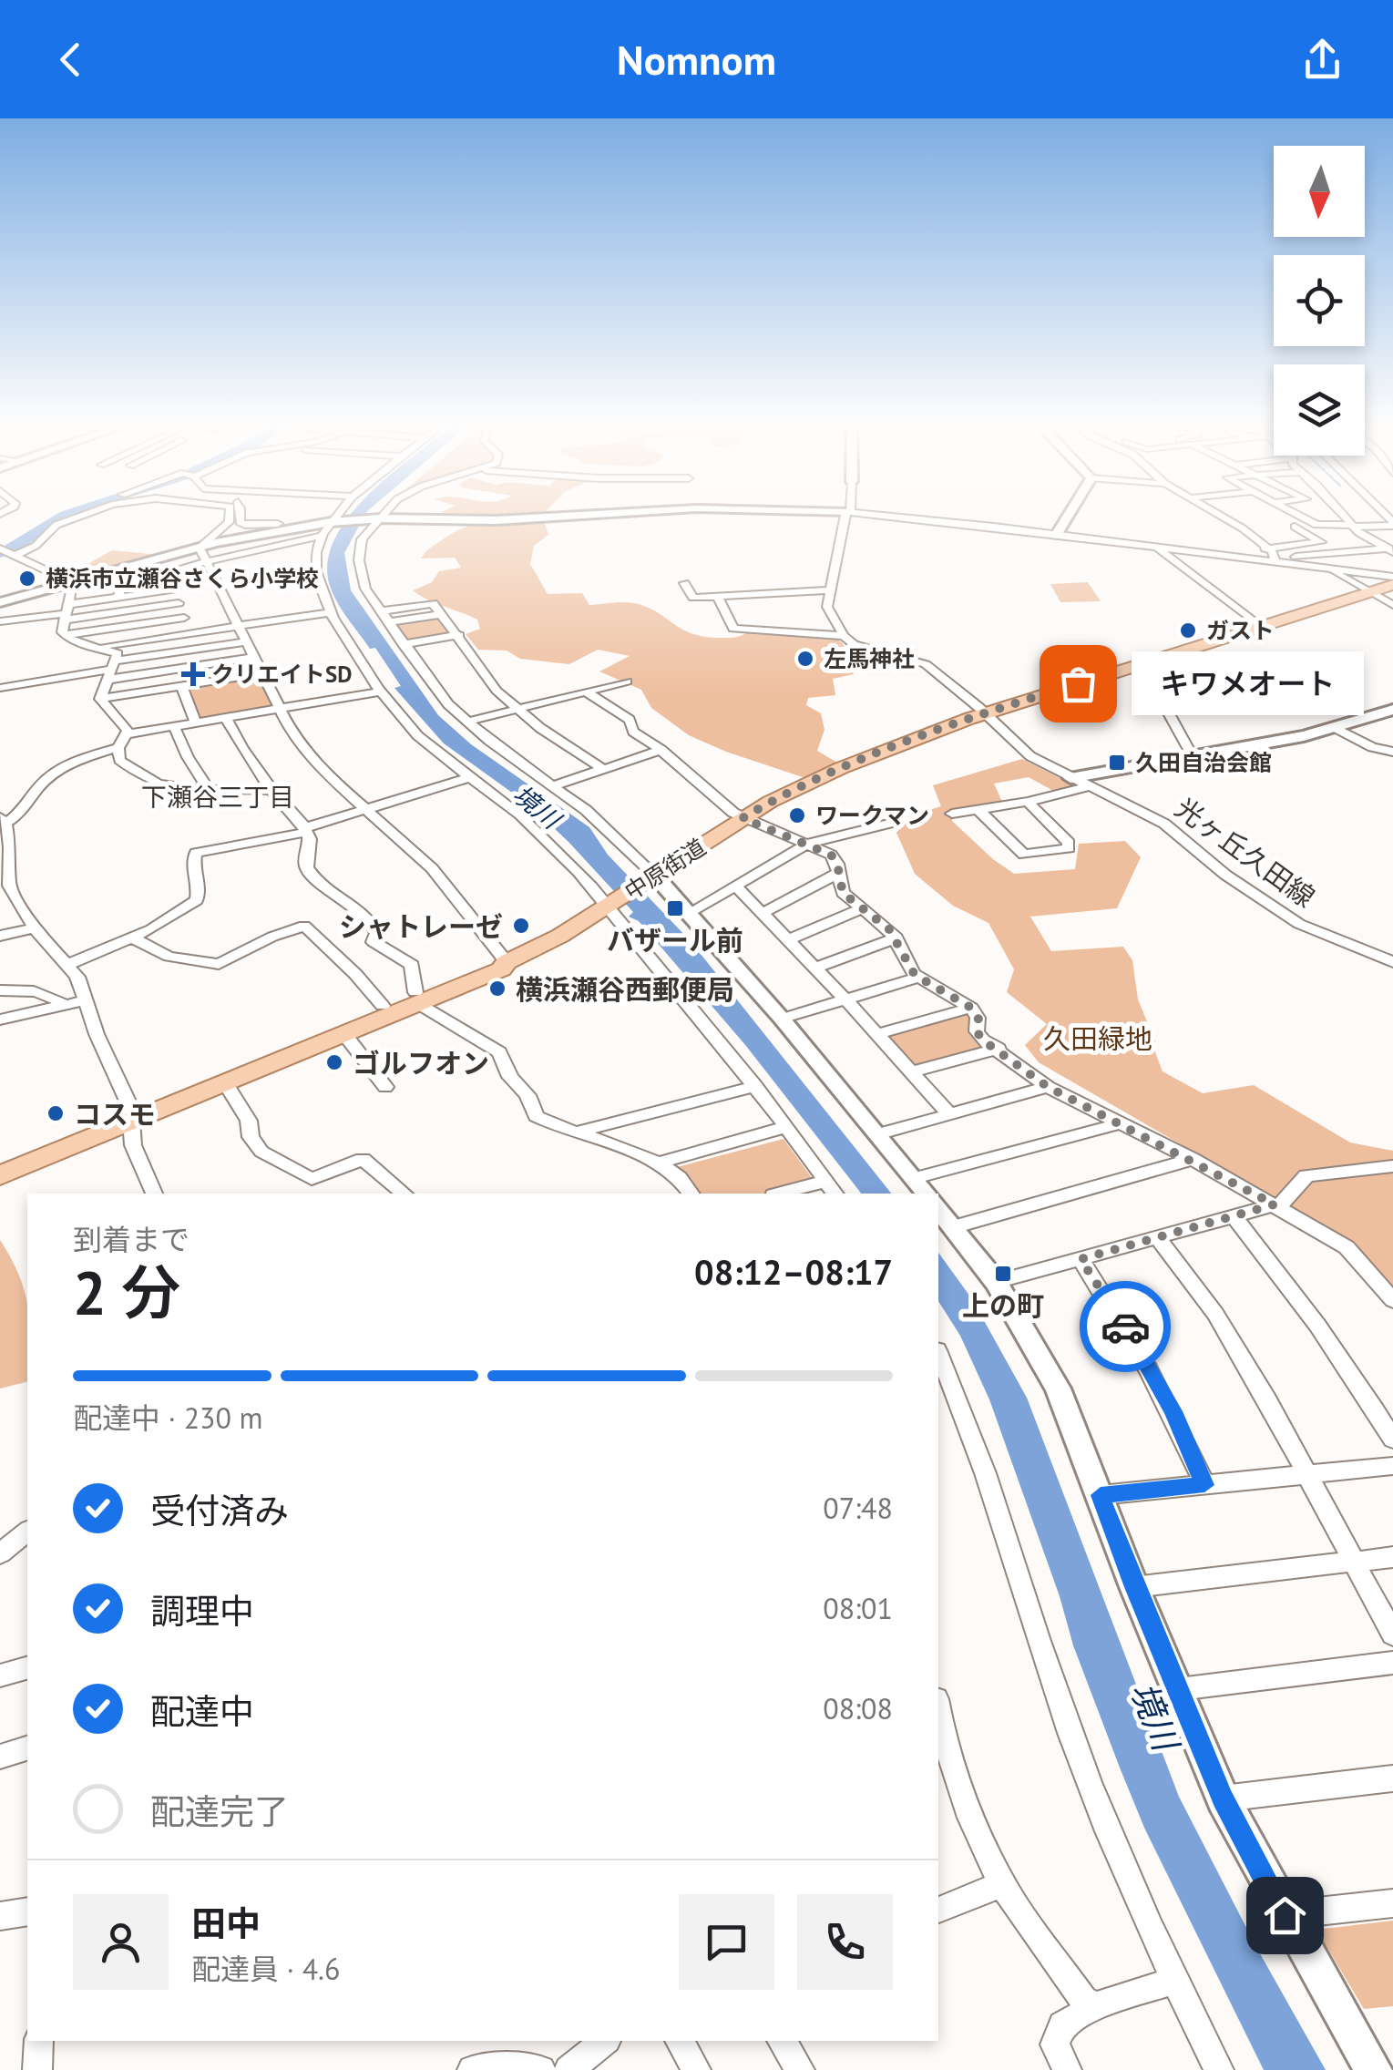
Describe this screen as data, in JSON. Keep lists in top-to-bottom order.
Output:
{
  "streets": {
    "main road": ["中原街道"],
    "street": ["光ヶ丘久田線"]
  },
  "crossings": [
    ["光ヶ丘久田線", "中原街道"]
  ],
  "districts": ["下瀬谷三丁目"],
  "water": ["境川"],
  "parks": ["久田緑地"],
  "places": {
    "other": [
      "横浜市立瀬谷さくら小学校",
      "ガスト",
      "左馬神社",
      "キワメオート",
      "ワークマン",
      "シャトレーゼ",
      "横浜瀬谷西郵便局",
      "ゴルフオン",
      "コスモ"
    ],
    "health": ["クリエイトSD"],
    "transit": ["久田自治会館", "バザール前", "上の町"]
  },
  "north": "bottom",
  "page": {
    "header": "Nomnom",
    "bubble": "キワメオート",
    "heading": ["2 分", "到着まで", "08:12–08:17"],
    "panel": ["田中", "配達員 · 4.6"],
    "bar": "配達中 · 230 m",
    "list": [
      ["受付済み", "07:48"],
      ["調理中", "08:01"],
      ["配達中", "08:08"],
      "配達完了"
    ]
  }
}
